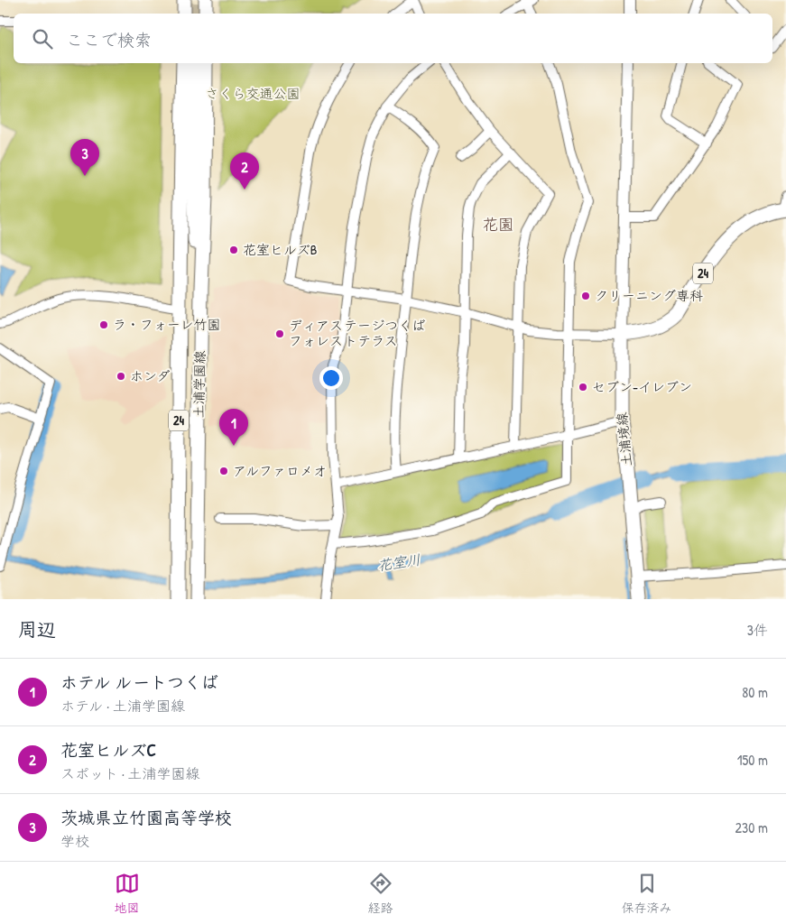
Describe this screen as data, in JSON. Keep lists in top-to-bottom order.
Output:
{
  "streets": {
    "main road": ["24", "土浦学園線", "土浦境線"]
  },
  "crossings": [
    ["24", "土浦学園線"],
    ["24", "土浦境線"]
  ],
  "districts": ["花園"],
  "water": ["花室川"],
  "parks": ["さくら交通公園"],
  "places": [
    "花室ヒルズB",
    "クリーニング専科",
    "ラ・フォーレ竹園",
    "ディアステージつくば フォレストテラス",
    "ホンダ",
    "セブン-イレブン",
    "アルファロメオ"
  ],
  "page": {
    "search": "ここで検索",
    "pins": ["3", "2", "1"],
    "heading": ["周辺", "3件"],
    "list": [
      {
        "mark": "1",
        "name": "ホテル ルートつくば",
        "note": "ホテル · 土浦学園線",
        "value": "80 m"
      },
      {
        "mark": "2",
        "name": "花室ヒルズC",
        "note": "スポット · 土浦学園線",
        "value": "150 m"
      },
      {
        "mark": "3",
        "name": "茨城県立竹園高等学校",
        "note": "学校",
        "value": "230 m"
      }
    ],
    "nav": ["地図", "経路", "保存済み"]
  }
}
